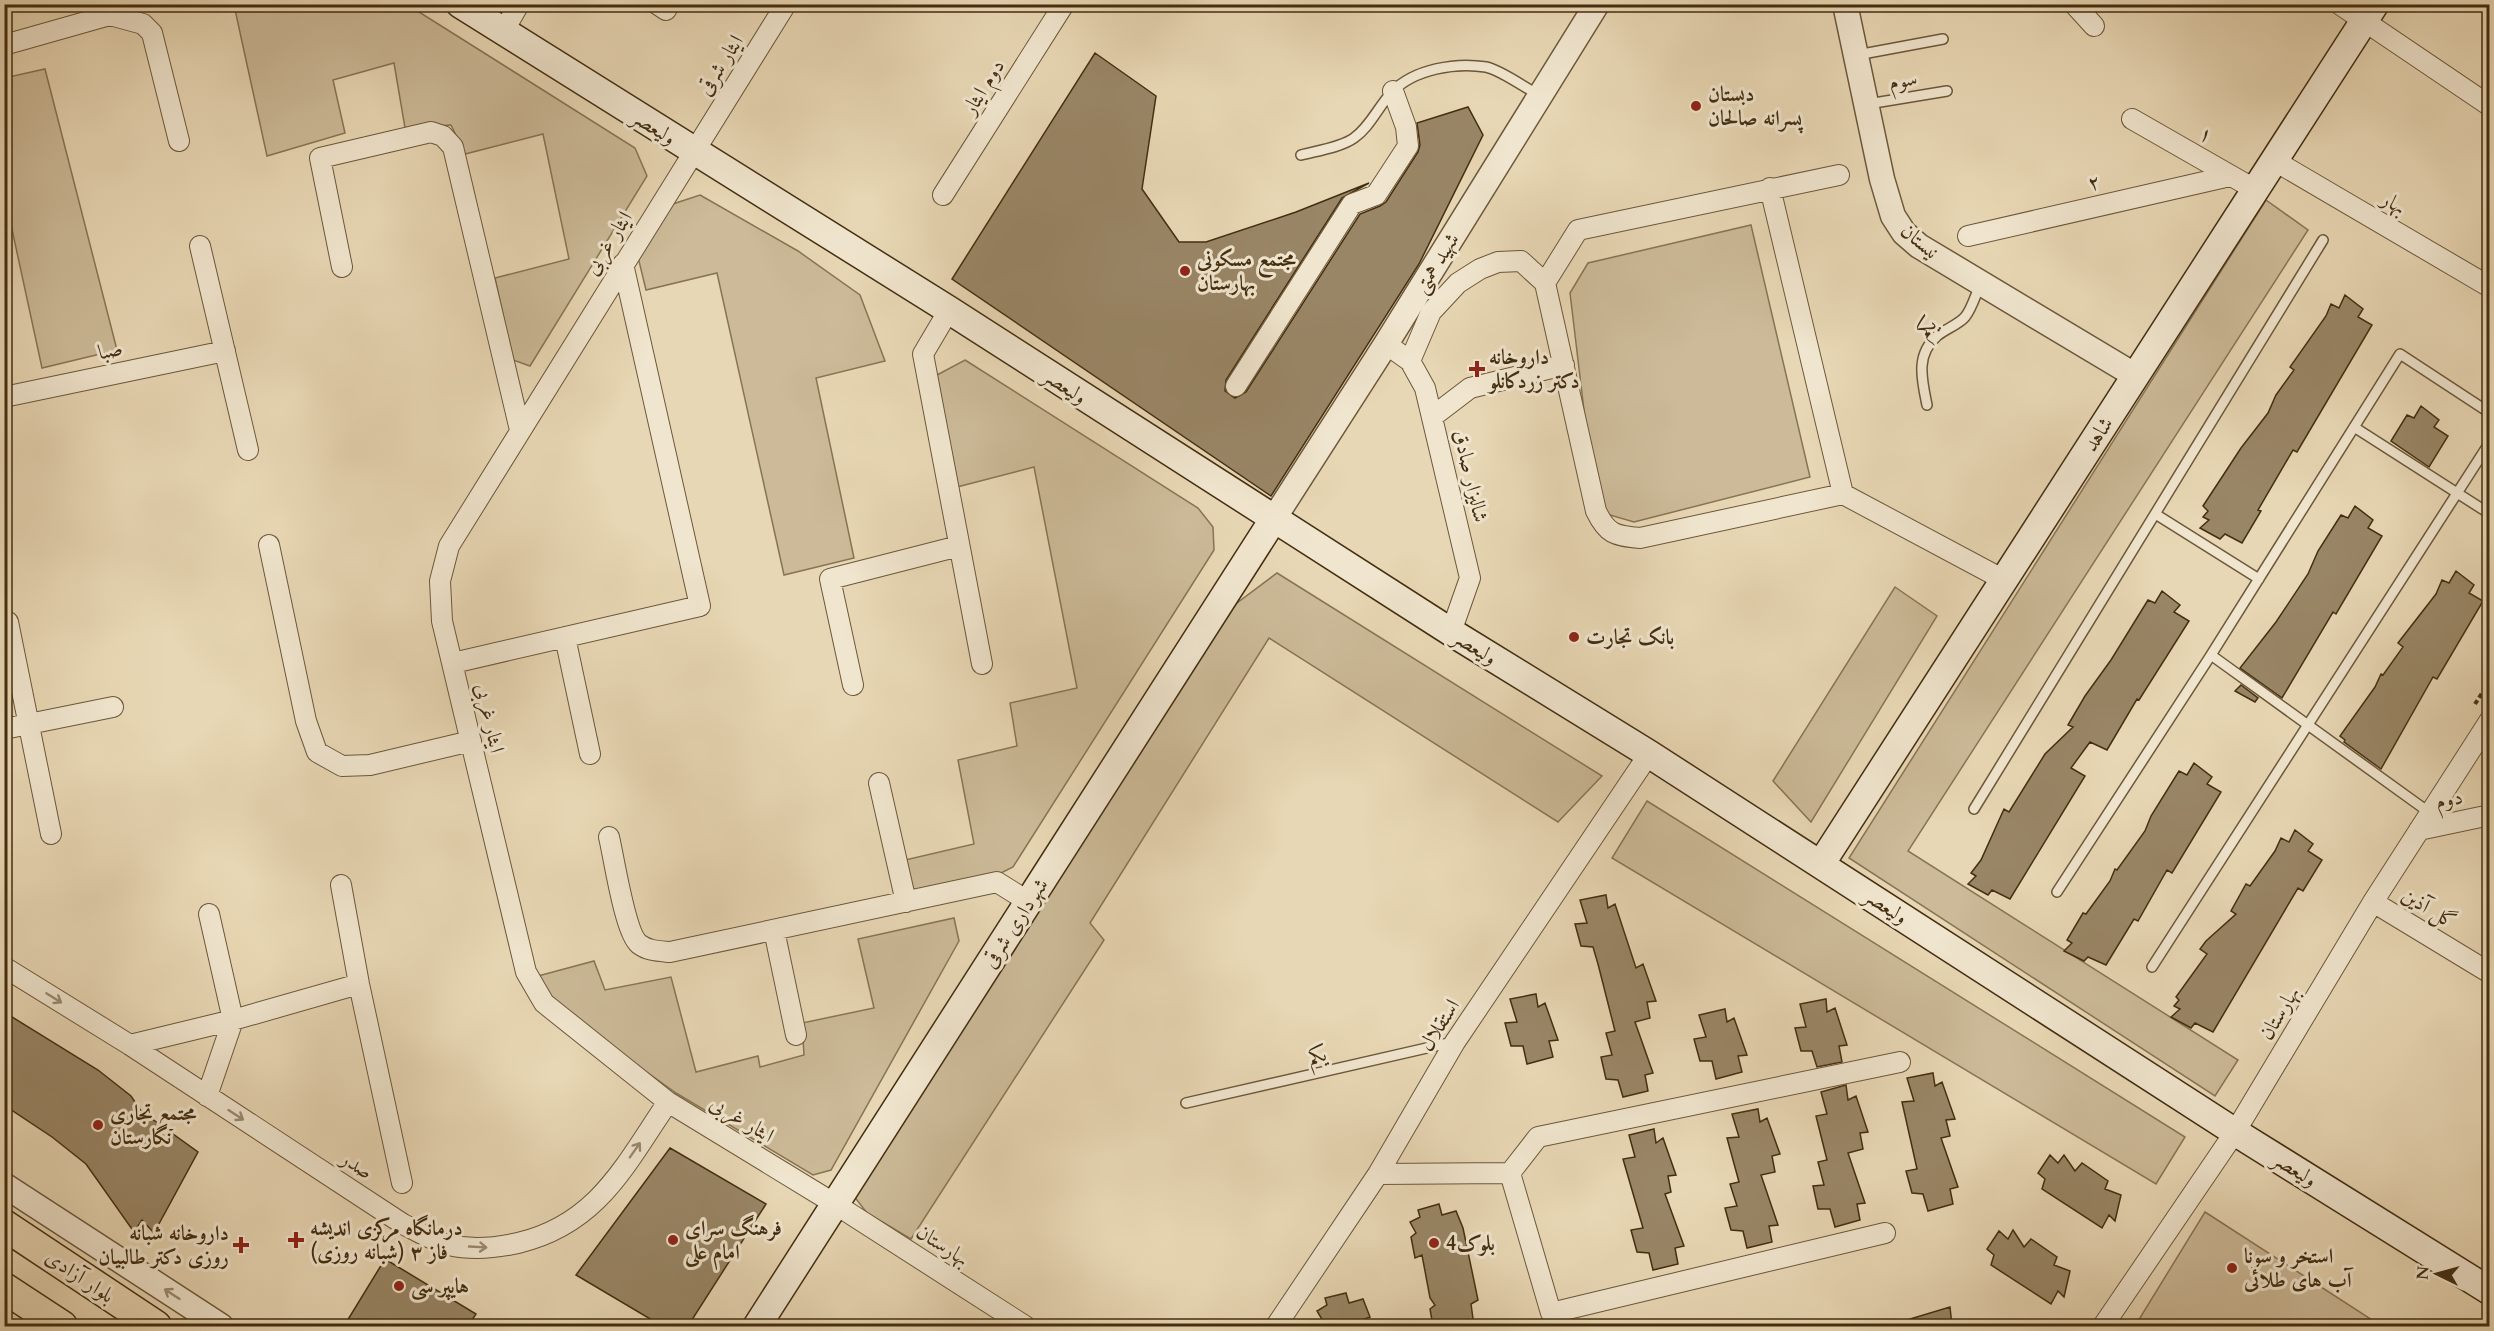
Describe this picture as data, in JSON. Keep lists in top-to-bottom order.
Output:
{
  "streets": {
    "main road": [
      "ولیعصر",
      "شاهد",
      "شهرداری شرقی",
      "بلوار آزادی"
    ],
    "street": [
      "ایثار شرقی",
      "دوم ایثار",
      "۱",
      "۲",
      "بهار",
      "نيستان",
      "ایثار غربی",
      "شهید همتی",
      "صبا",
      "شالیزار صادق",
      "دوم",
      "گل آذین",
      "بهارستان",
      "استقلال",
      "صدر"
    ],
    "lane": ["سوم", "یکم"]
  },
  "crossings": [
    ["ایثار شرقی", "ولیعصر"],
    ["ایثار شرقی", "ایثار غربی"],
    ["سوم", "نيستان"],
    ["ولیعصر", "ایثار غربی"],
    ["ولیعصر", "شهید همتی"],
    ["ولیعصر", "شاهد"],
    ["ولیعصر", "شالیزار صادق"],
    ["ولیعصر", "شهرداری شرقی"],
    ["ولیعصر", "بهارستان"],
    ["ولیعصر", "استقلال"],
    ["۱", "۲"],
    ["۱", "شاهد"],
    ["بهار", "شاهد"],
    ["نيستان", "یکم"],
    ["نيستان", "شاهد"],
    ["ایثار غربی", "شهرداری شرقی"],
    ["ایثار غربی", "بهارستان"],
    ["ایثار غربی", "صدر"],
    ["شهید همتی", "شالیزار صادق"],
    ["شهید همتی", "شهرداری شرقی"],
    ["یکم", "استقلال"],
    ["دوم", "بهارستان"],
    ["گل آذین", "بهارستان"],
    ["شهرداری شرقی", "بهارستان"]
  ],
  "one_way": ["صدر"],
  "places": {
    "other": [
      "دبستان پسرانه صالحان",
      "مجتمع مسکونی بهارستان",
      "بانک تجارت",
      "مجتمع تجاری نگارستان",
      "فرهنگ سرای امام علی",
      "بلوک4",
      "استخر و سونا آب های طلائی",
      "هایپر سی"
    ],
    "health": ["داروخانه دکتر زردکانلو", "درمانگاه مرکزی اندیشه فاز ۳ (شبانه روزی)", "داروخانه شبانه روزی دکتر طالبیان"]
  },
  "north": "left"
}
